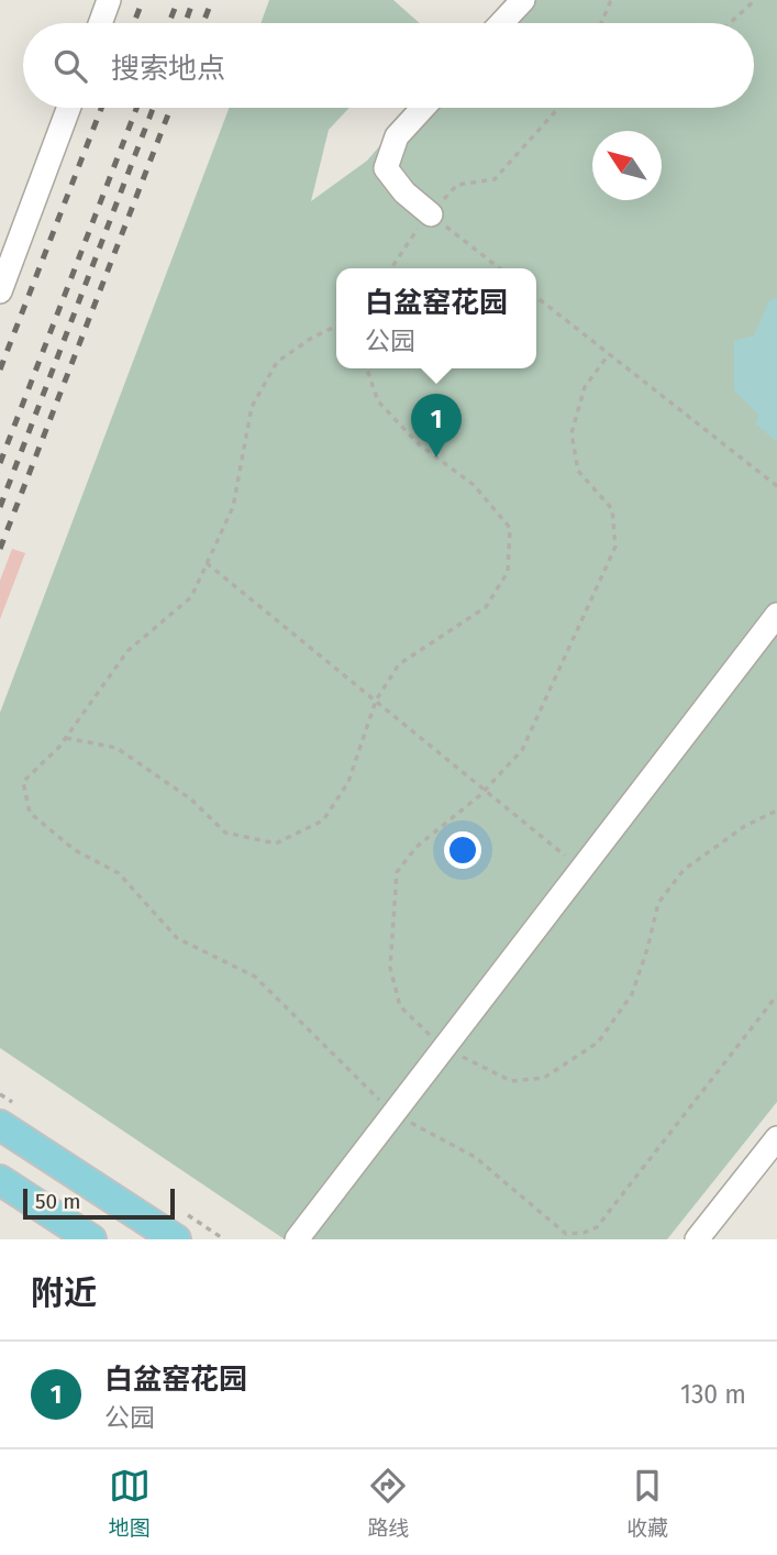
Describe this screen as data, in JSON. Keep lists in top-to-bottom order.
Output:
{
  "scale_bar": "50 m",
  "north": "top left",
  "page": {
    "search": "搜索地点",
    "popup": ["白盆窑花园", "公园"],
    "pins": "1",
    "scale": "50 m",
    "heading": "附近",
    "list": [
      {
        "mark": "1",
        "name": "白盆窑花园",
        "note": "公园",
        "value": "130 m"
      }
    ],
    "nav": ["地图", "路线", "收藏"]
  }
}
